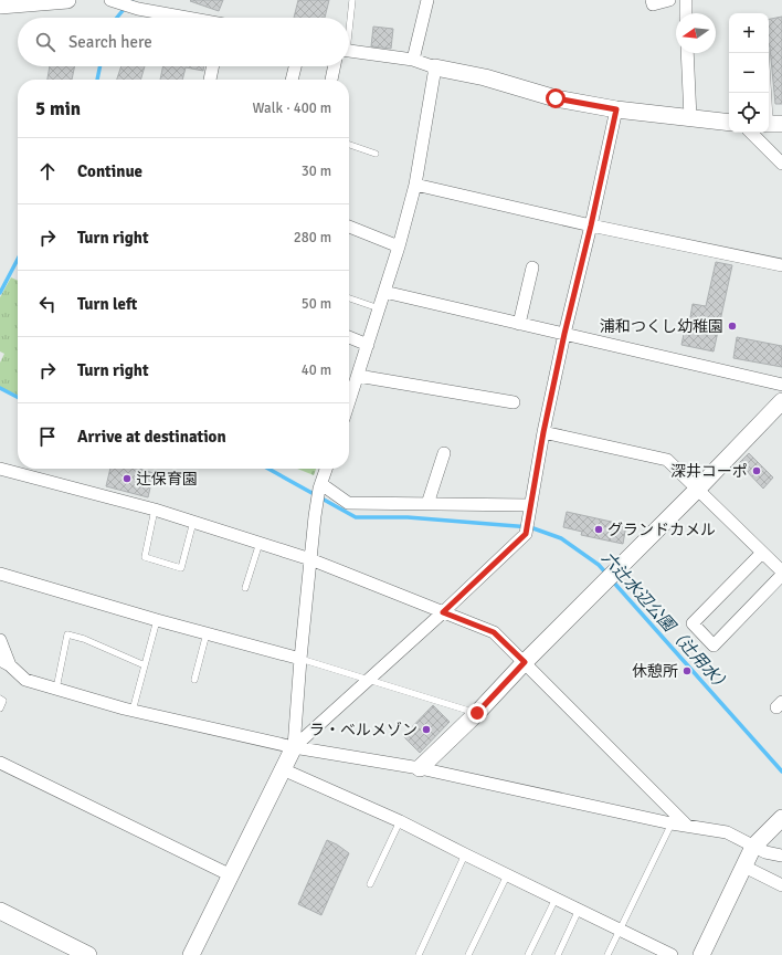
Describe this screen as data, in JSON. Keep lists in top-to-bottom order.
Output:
{
  "water": ["六辻水辺公園（辻用水）"],
  "places": [
    "浦和つくし幼稚園",
    "深井コーポ",
    "辻保育園",
    "グランドカメル",
    "休憩所",
    "ラ・ベルメゾン"
  ],
  "north": "left",
  "page": {
    "map_buttons": ["+", "−"],
    "search": "Search here",
    "heading": ["5 min", "Walk · 400 m"],
    "list": [
      ["Continue", "30 m"],
      ["Turn right", "280 m"],
      ["Turn left", "50 m"],
      ["Turn right", "40 m"],
      "Arrive at destination"
    ]
  }
}
